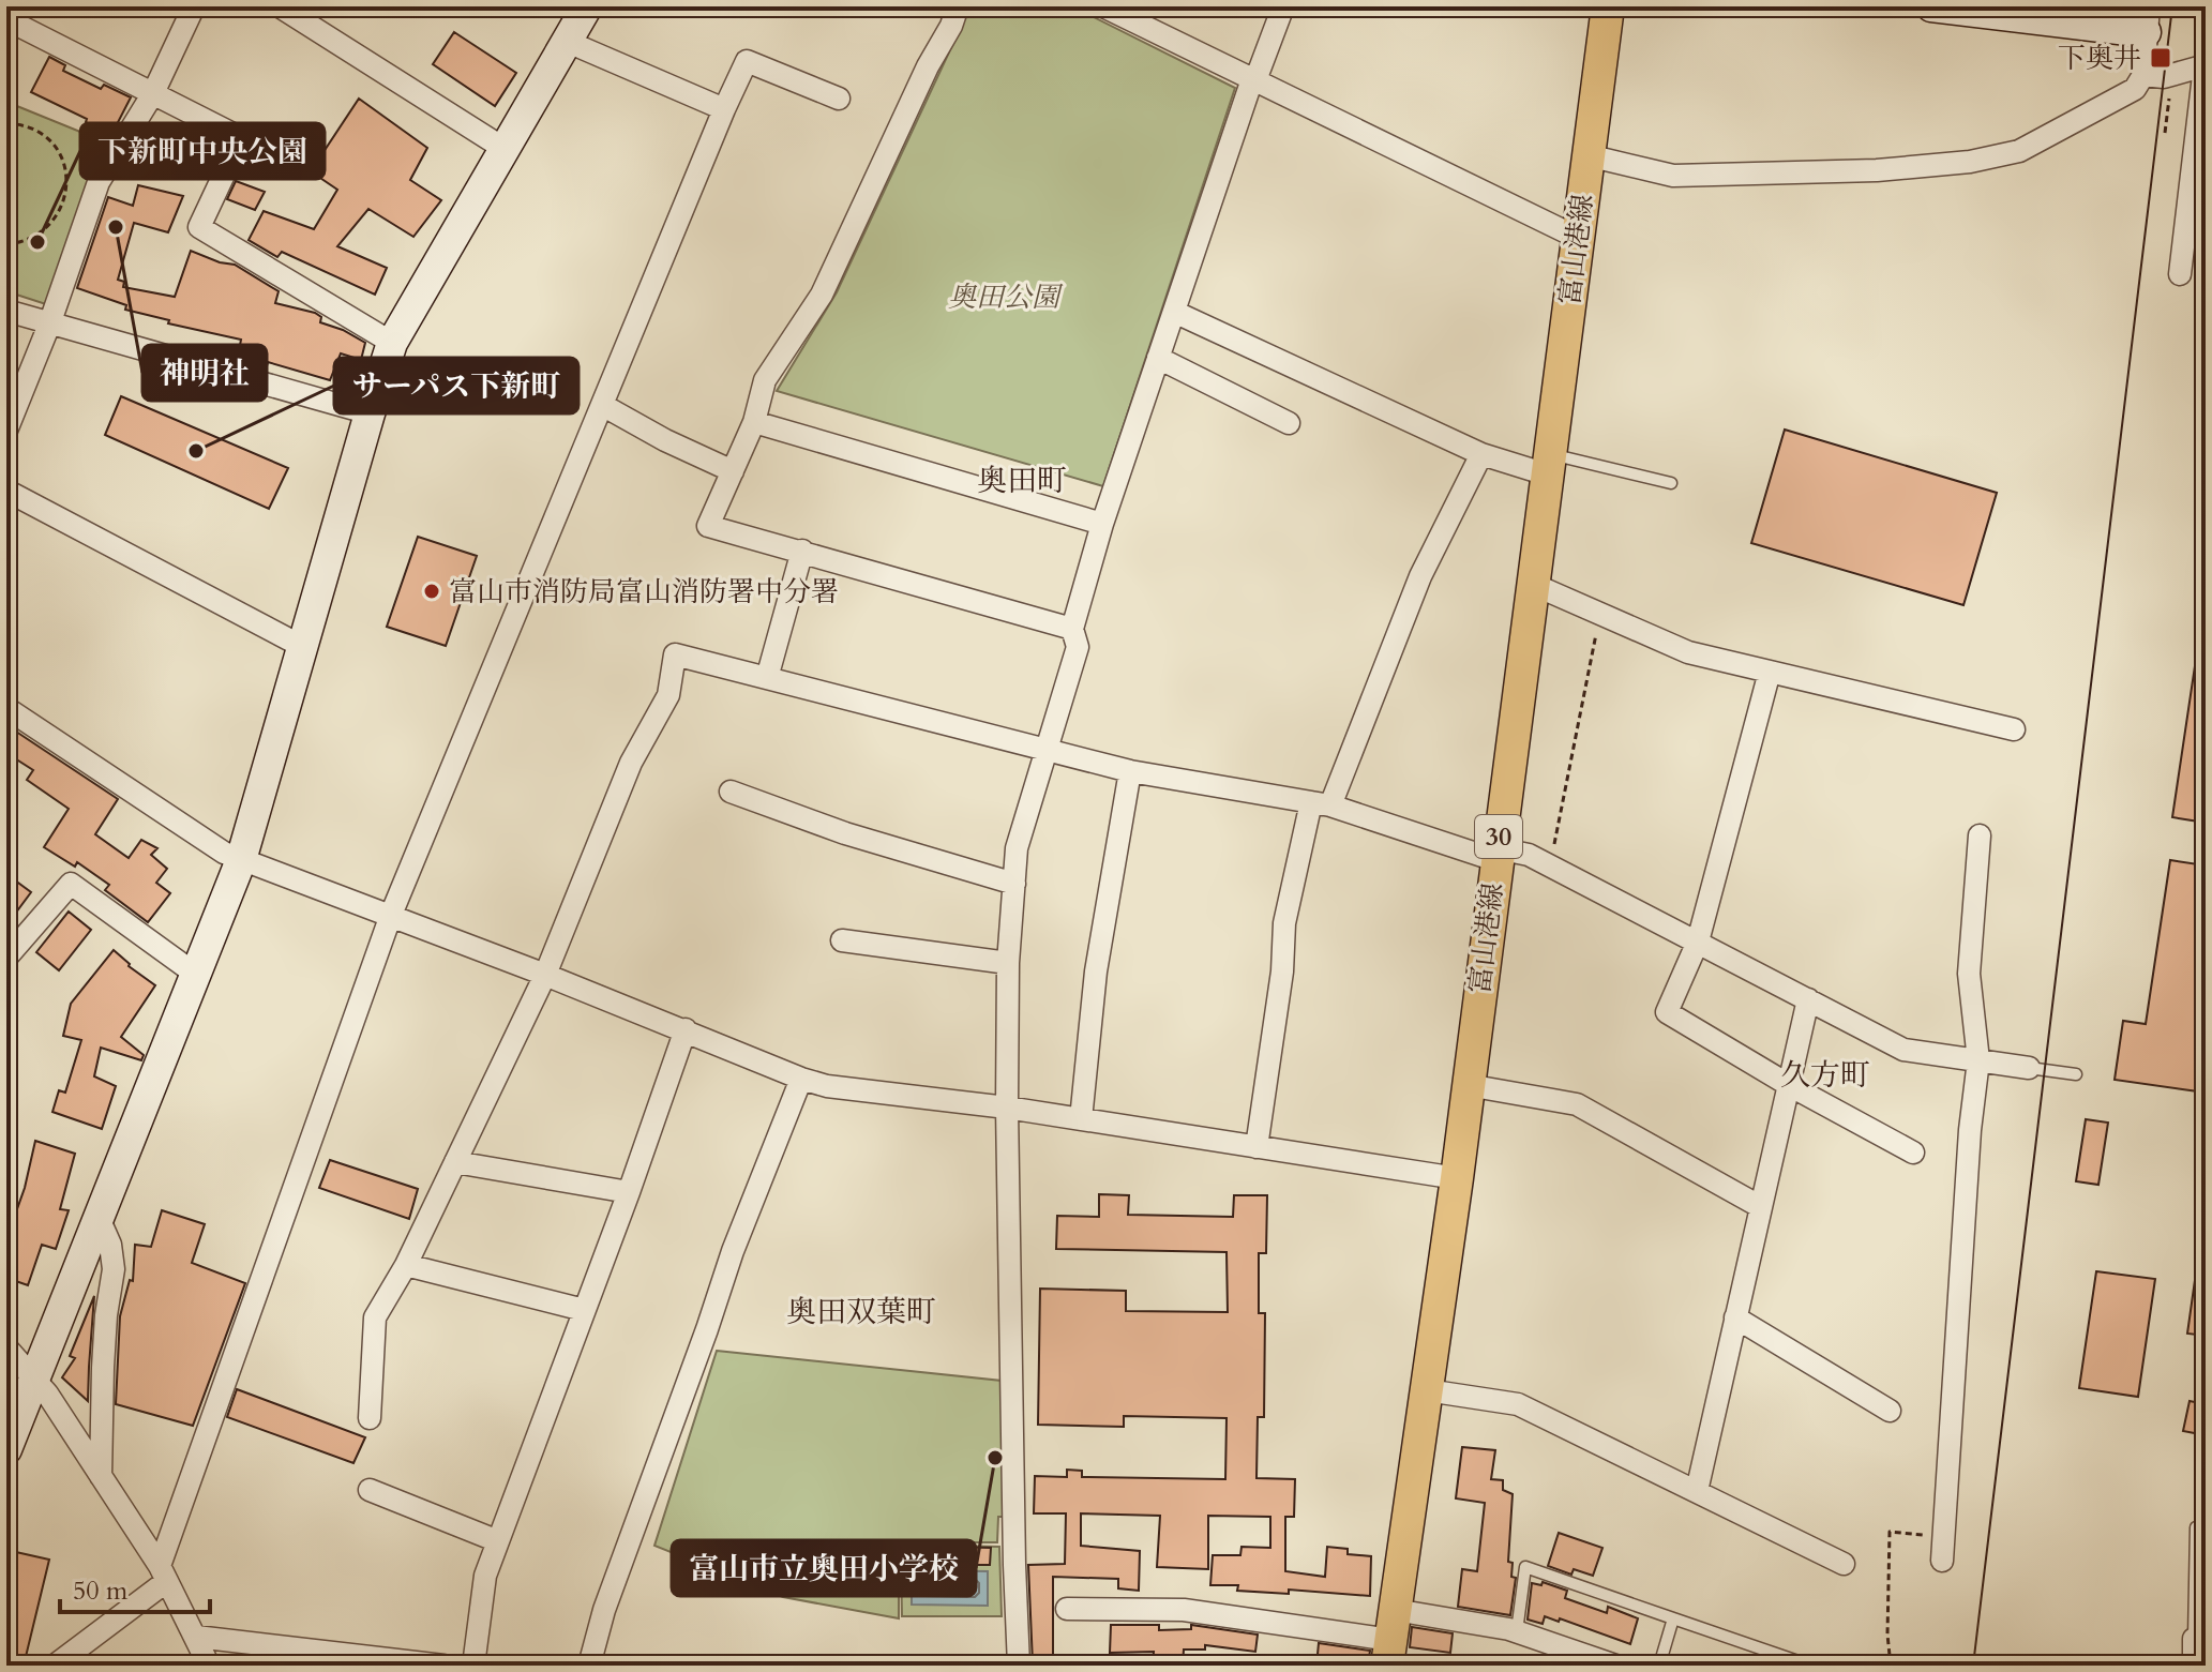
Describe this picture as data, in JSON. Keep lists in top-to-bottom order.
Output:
{
  "streets": {
    "main road": ["富山港線", "30"]
  },
  "districts": ["奥田町", "久方町", "奥田双葉町"],
  "parks": ["奥田公園"],
  "places": {
    "transit": ["下奥井"],
    "other": [
      "神明社",
      "下新町中央公園",
      "サーパス下新町",
      "富山市消防局富山消防署中分署",
      "富山市立奥田小学校"
    ]
  },
  "scale_bar": "50 m"
}
